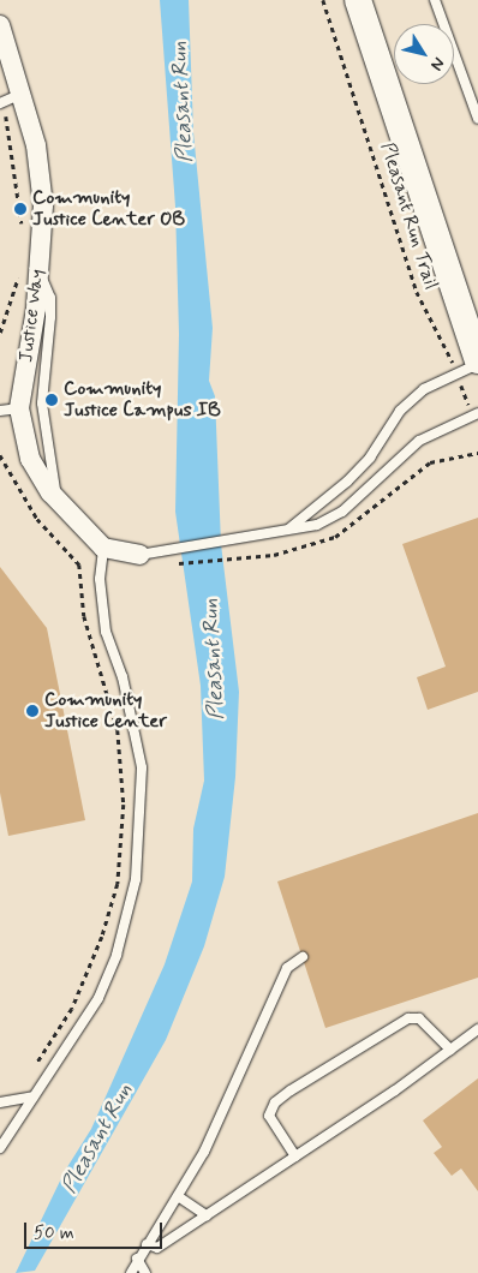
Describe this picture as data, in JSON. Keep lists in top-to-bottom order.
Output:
{
  "streets": {
    "street": ["Justice Way"],
    "path": ["Pleasant Run Trail"]
  },
  "water": ["Pleasant Run"],
  "places": ["Community Justice Center OB", "Community Justice Campus IB", "Community Justice Center"],
  "scale_bar": "50 m",
  "north": "bottom right"
}
